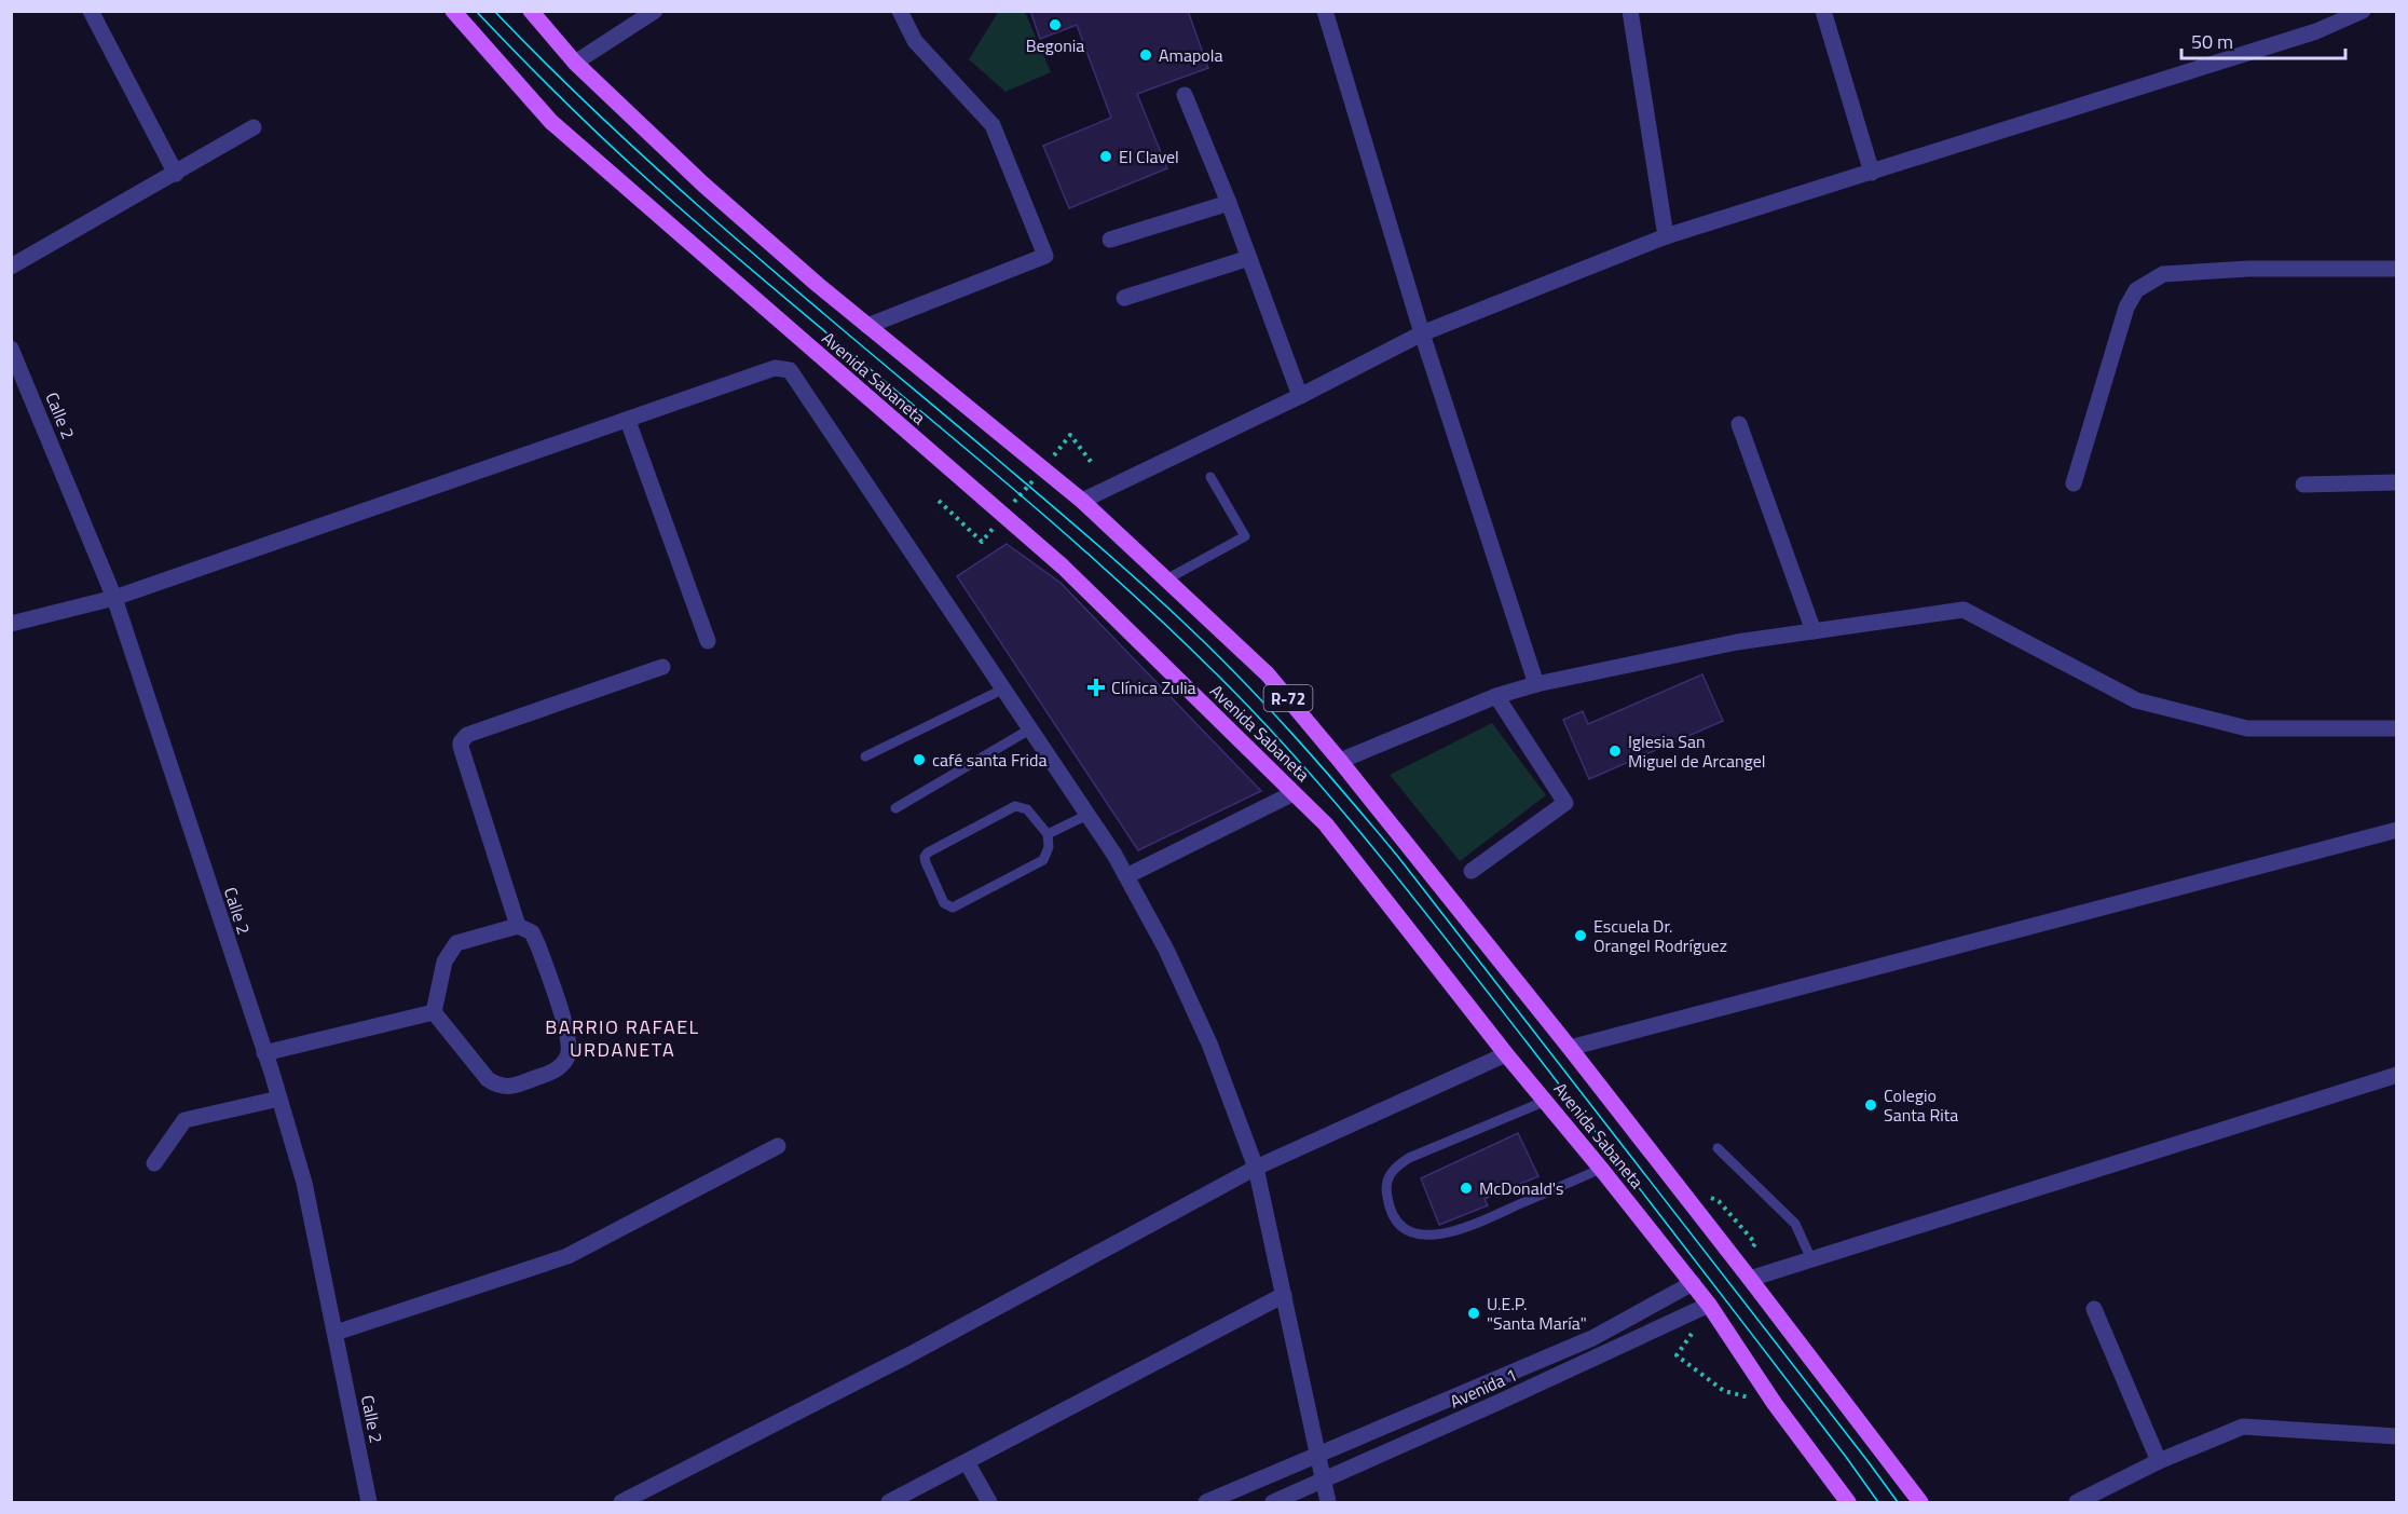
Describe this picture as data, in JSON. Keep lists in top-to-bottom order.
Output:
{
  "streets": {
    "main road": ["Avenida Sabaneta", "R-72"],
    "street": ["Calle 2", "Avenida 1"]
  },
  "crossings": [
    ["Avenida Sabaneta", "Avenida 1"]
  ],
  "districts": ["BARRIO RAFAEL URDANETA"],
  "places": {
    "other": [
      "Begonia",
      "Amapola",
      "El Clavel",
      "Iglesia San Miguel de Arcangel",
      "café santa Frida",
      "Escuela Dr. Orangel Rodríguez",
      "Colegio Santa Rita",
      "McDonald's",
      "U.E.P. \"Santa María\""
    ],
    "health": ["Clínica Zulia"]
  },
  "scale_bar": "50 m"
}
